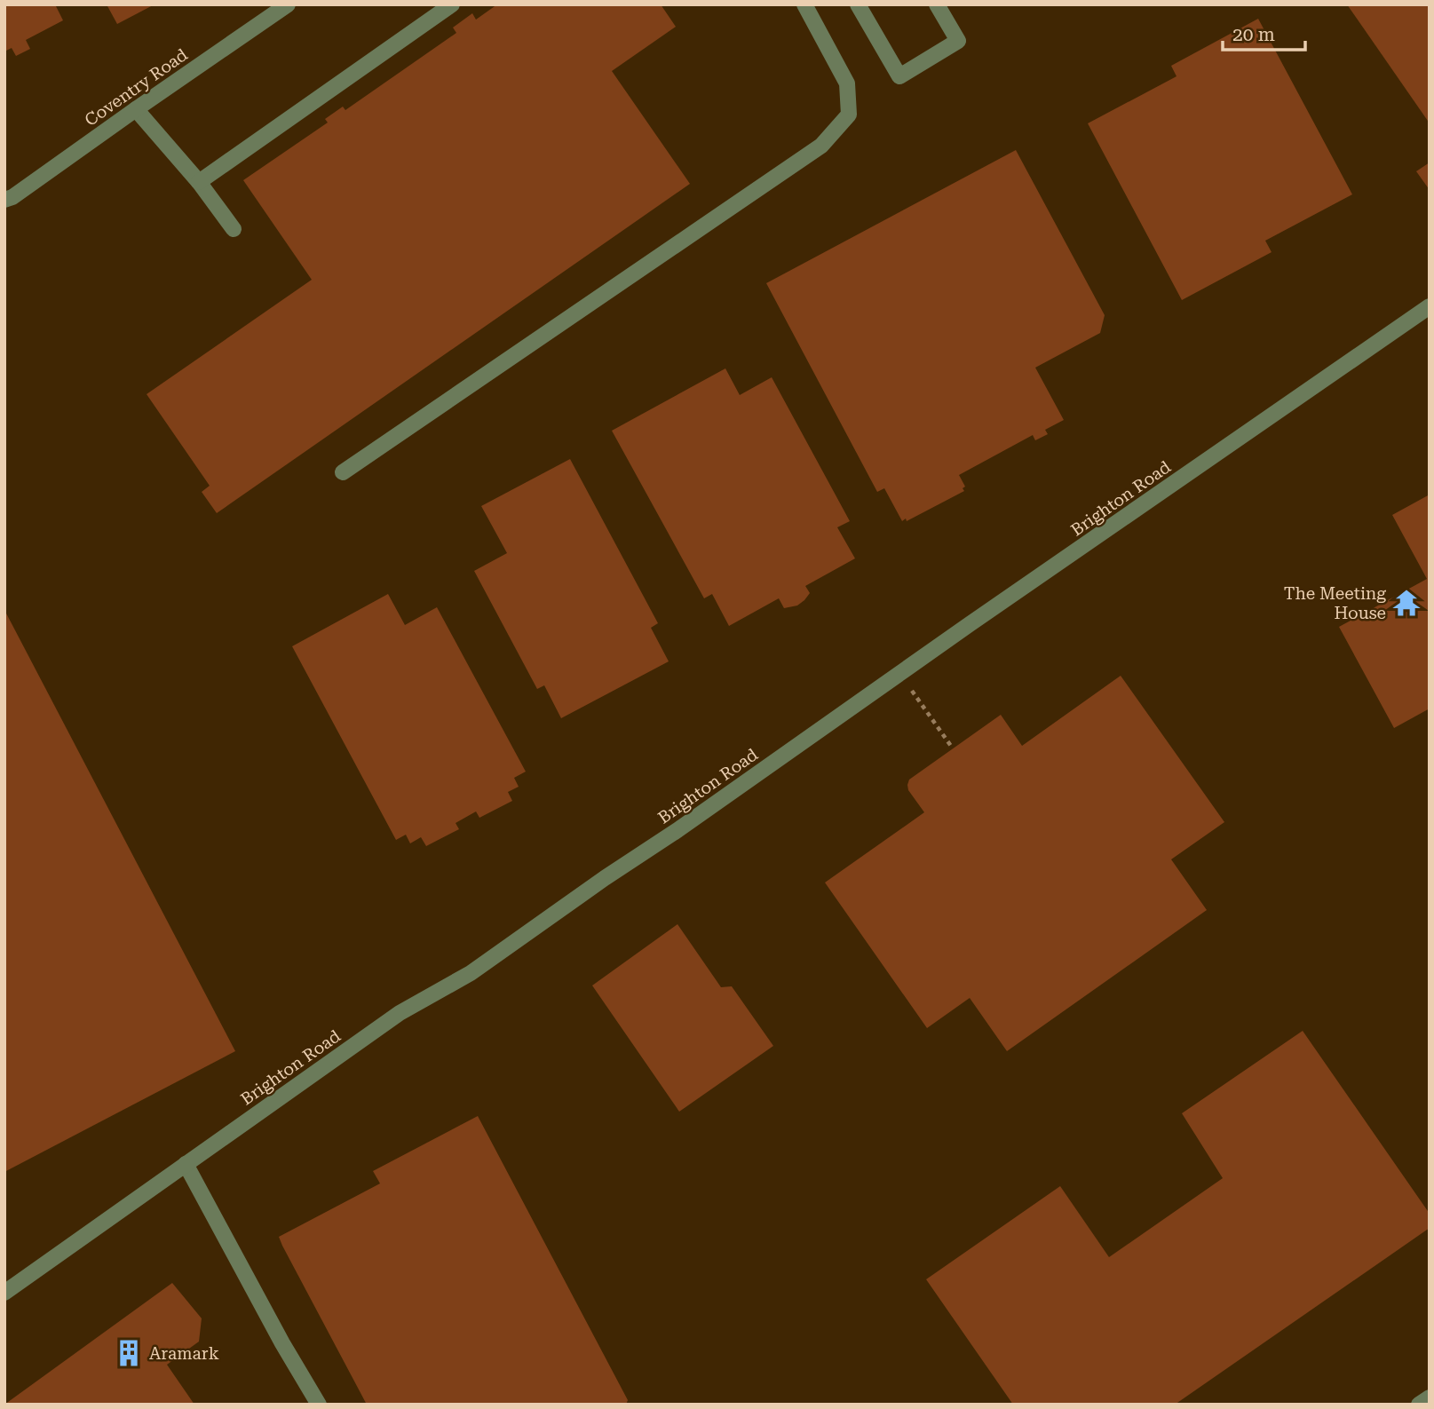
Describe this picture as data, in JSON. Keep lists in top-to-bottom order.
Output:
{
  "streets": {
    "street": ["Coventry Road", "Brighton Road"]
  },
  "places": {
    "temple": ["The Meeting House"],
    "building": ["Aramark"]
  },
  "scale_bar": "20 m"
}
